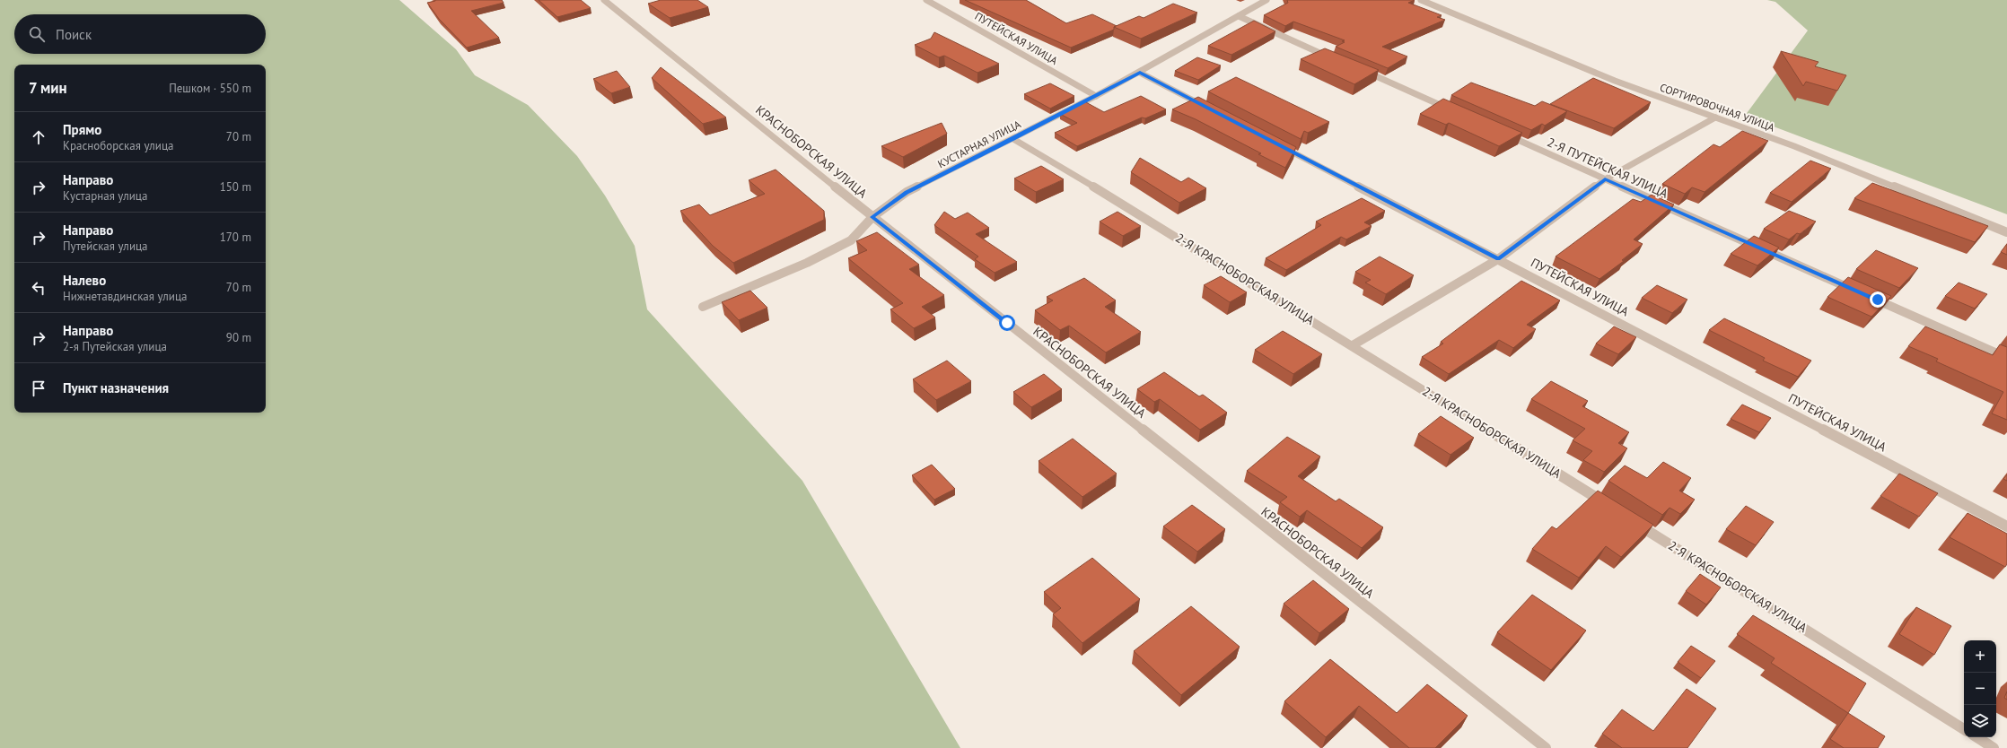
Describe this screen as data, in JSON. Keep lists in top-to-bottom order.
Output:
{
  "streets": {
    "street": [
      "ПУТЕЙСКАЯ УЛИЦА",
      "СОРТИРОВОЧНАЯ УЛИЦА",
      "КУСТАРНАЯ УЛИЦА",
      "КРАСНОБОРСКАЯ УЛИЦА",
      "2-Я ПУТЕЙСКАЯ УЛИЦА",
      "2-Я КРАСНОБОРСКАЯ УЛИЦА"
    ]
  },
  "crossings": [
    ["ПУТЕЙСКАЯ УЛИЦА", "КУСТАРНАЯ УЛИЦА"],
    ["КУСТАРНАЯ УЛИЦА", "КРАСНОБОРСКАЯ УЛИЦА"],
    ["КУСТАРНАЯ УЛИЦА", "2-Я КРАСНОБОРСКАЯ УЛИЦА"]
  ],
  "page": {
    "search": "Поиск",
    "heading": ["7 мин", "Пешком · 550 m"],
    "list": [
      ["Прямо", "Красноборская улица", "70 m"],
      ["Направо", "Кустарная улица", "150 m"],
      ["Направо", "Путейская улица", "170 m"],
      ["Налево", "Нижнетавдинская улица", "70 m"],
      ["Направо", "2-я Путейская улица", "90 m"],
      "Пункт назначения"
    ],
    "map_buttons": ["+", "−"]
  }
}
